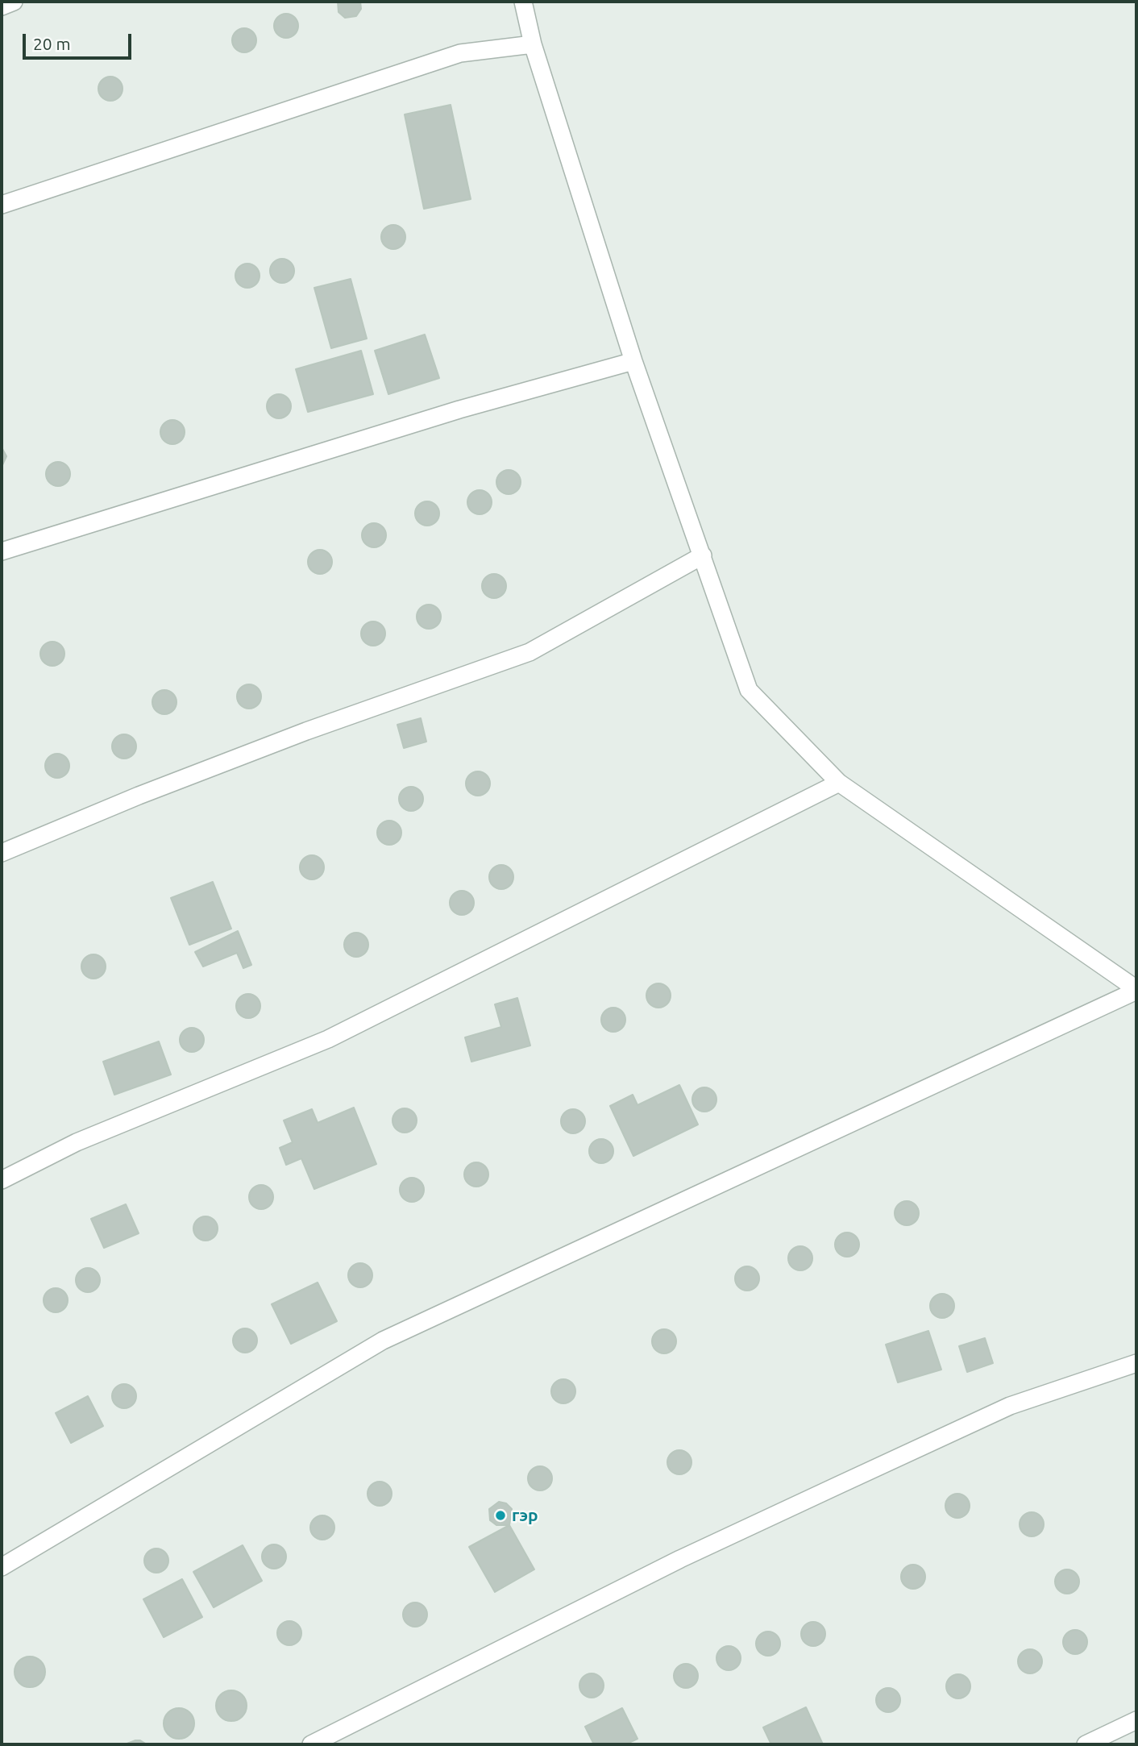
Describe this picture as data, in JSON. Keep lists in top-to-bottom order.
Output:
{
  "places": ["гэр"],
  "scale_bar": "20 m"
}
